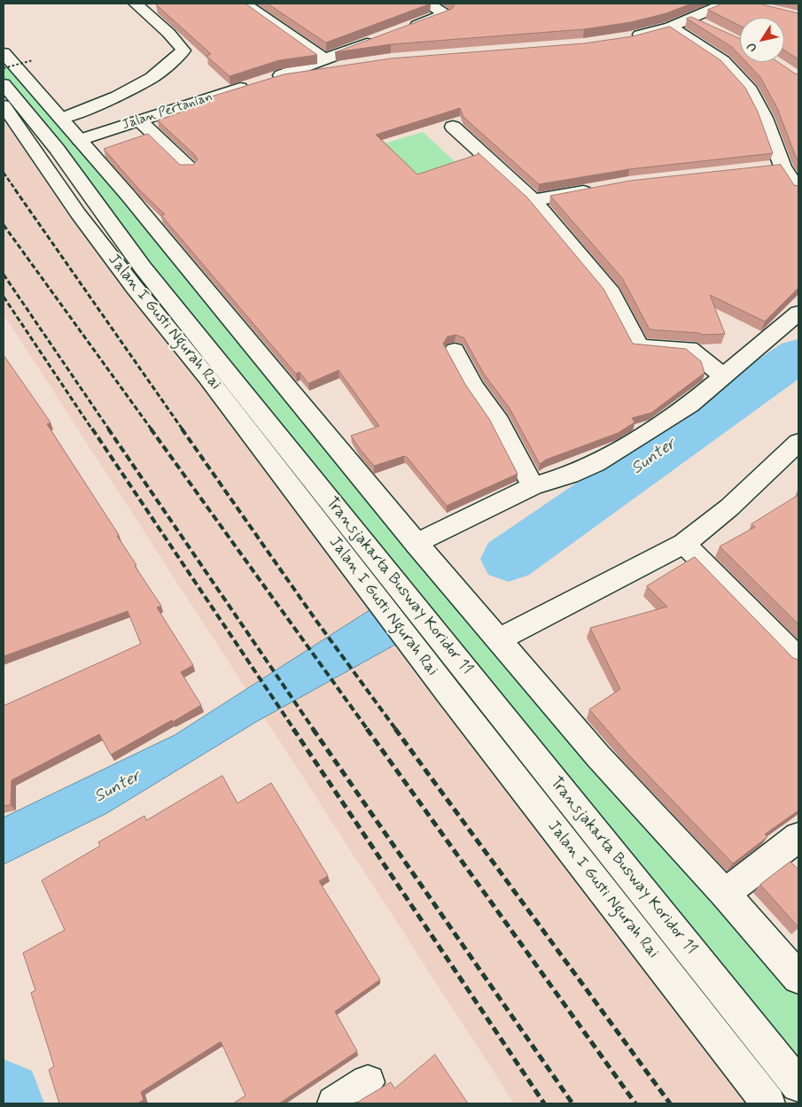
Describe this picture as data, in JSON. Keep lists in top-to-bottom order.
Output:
{
  "streets": {
    "street": ["Jalan Pertanian", "Jalan I Gusti Ngurah Rai", "Transjakarta Busway Koridor 11"]
  },
  "crossings": [
    ["Jalan I Gusti Ngurah Rai", "Transjakarta Busway Koridor 11"]
  ],
  "water": ["Sunter"],
  "north": "bottom left"
}
